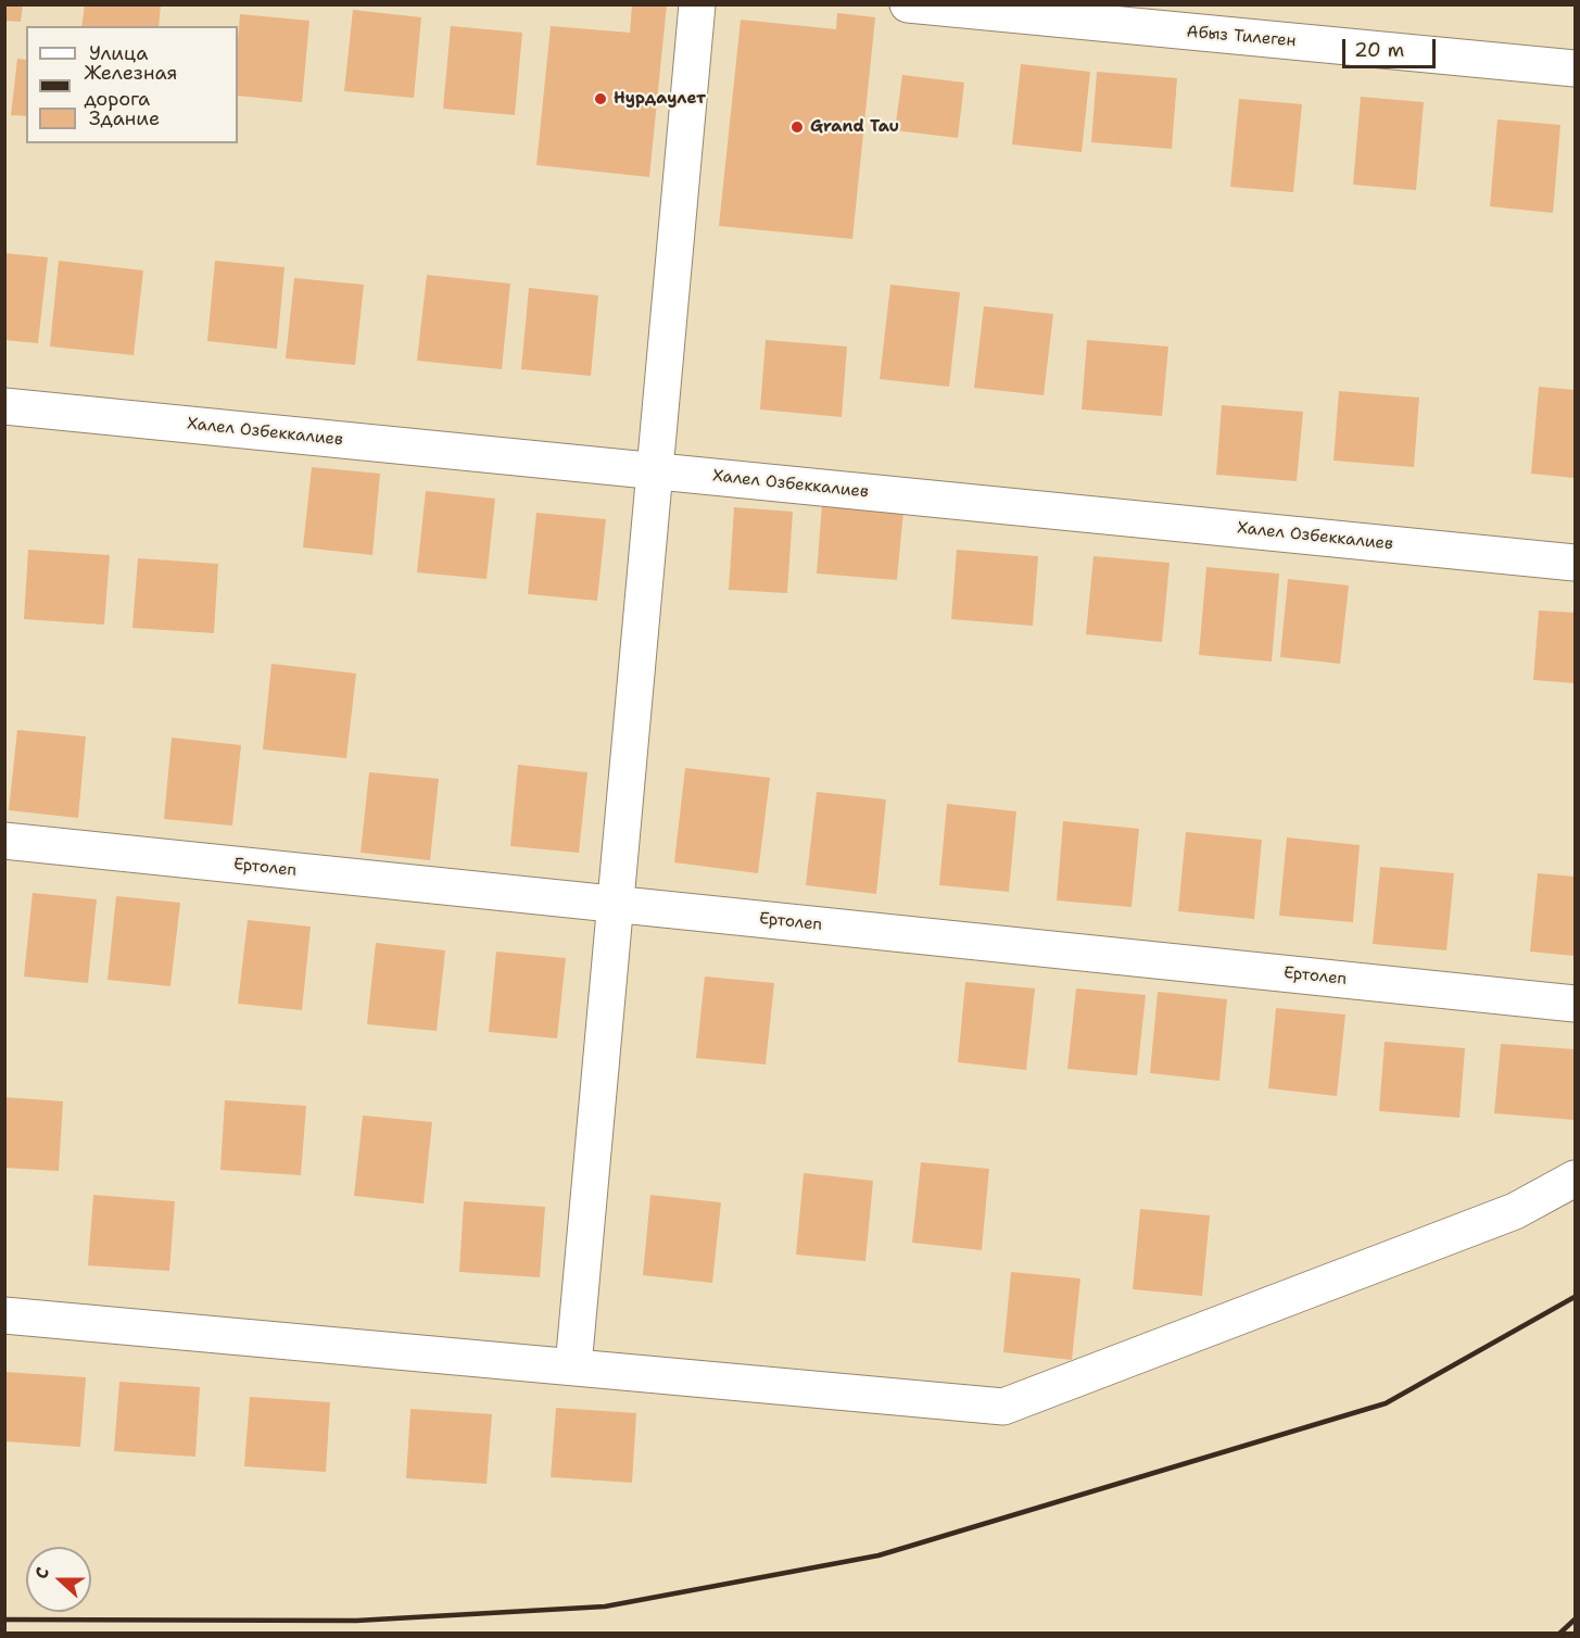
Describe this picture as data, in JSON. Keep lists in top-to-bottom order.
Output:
{
  "streets": {
    "street": ["Абыз Тилеген", "Халел Озбеккалиев", "Ертолеп"]
  },
  "places": ["Нурдаулет", "Grand Tau"],
  "legend": ["Улица", "Железная дорога", "Здание"],
  "scale_bar": "20 m",
  "north": "left"
}
